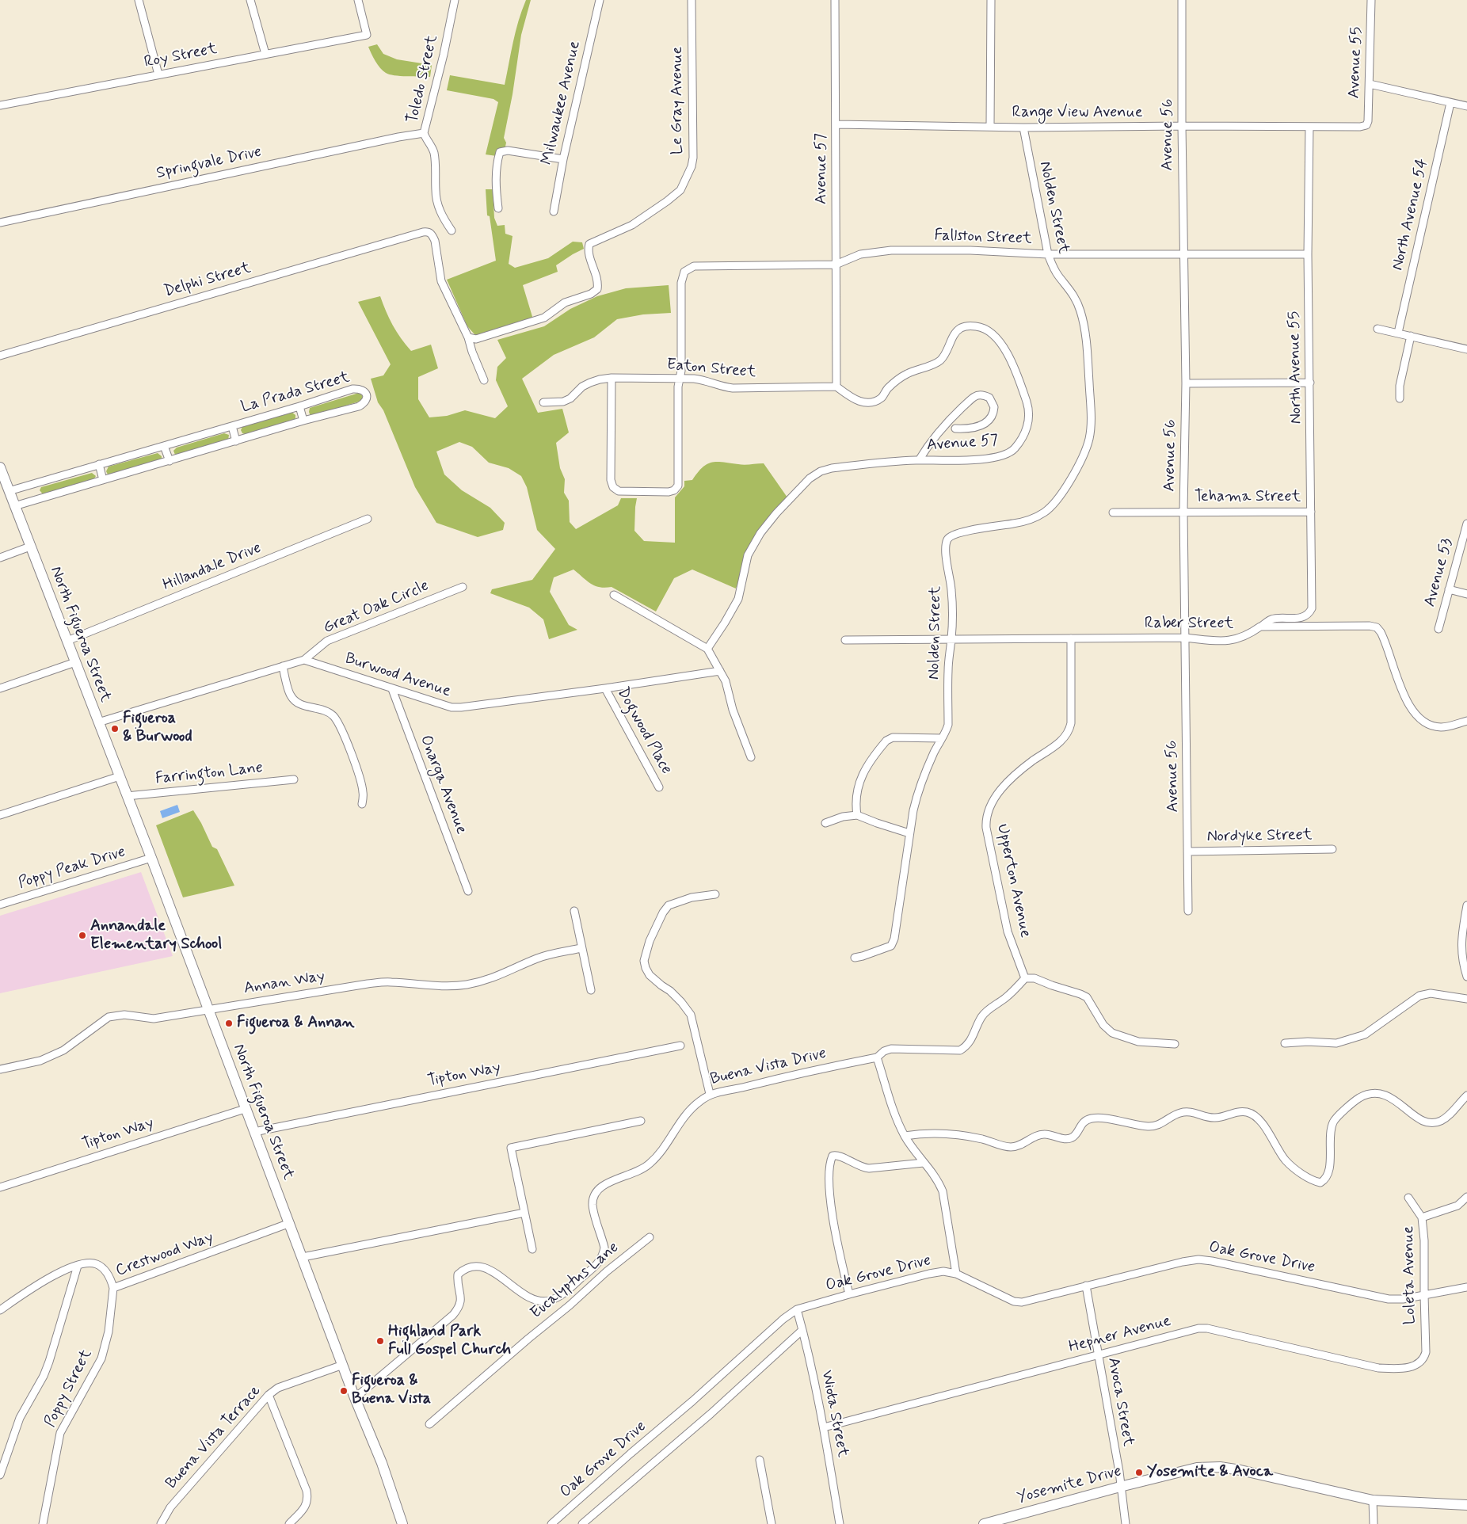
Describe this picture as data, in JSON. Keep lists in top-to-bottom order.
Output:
{
  "streets": {
    "main road": ["North Figueroa Street", "Yosemite Drive"],
    "street": [
      "Roy Street",
      "Avenue 55",
      "Toledo Street",
      "Le Gray Avenue",
      "Milwaukee Avenue",
      "Range View Avenue",
      "Avenue 56",
      "Springvale Drive",
      "Avenue 57",
      "Nolden Street",
      "North Avenue 54",
      "Fallston Street",
      "Delphi Street",
      "North Avenue 55",
      "Eaton Street",
      "La Prada Street",
      "Tehama Street",
      "Hillandale Drive",
      "Avenue 53",
      "Great Oak Circle",
      "Raber Street",
      "Burwood Avenue",
      "Dogwood Place",
      "Farrington Lane",
      "Onarga Avenue",
      "Nordyke Street",
      "Poppy Peak Drive",
      "Upperton Avenue",
      "Annan Way",
      "Buena Vista Drive",
      "Tipton Way",
      "Crestwood Way",
      "Oak Grove Drive",
      "Loleta Avenue",
      "Eucalyptus Lane",
      "Hepner Avenue",
      "Poppy Street",
      "Avoca Street",
      "Wiota Street",
      "Buena Vista Terrace"
    ]
  },
  "crossings": [
    ["Avenue 55", "Range View Avenue"],
    ["Toledo Street", "Springvale Drive"],
    ["Le Gray Avenue", "Delphi Street"],
    ["Range View Avenue", "Avenue 56"],
    ["Range View Avenue", "Avenue 57"],
    ["Range View Avenue", "Nolden Street"],
    ["Range View Avenue", "North Avenue 55"],
    ["Avenue 56", "Fallston Street"],
    ["Avenue 56", "Tehama Street"],
    ["Avenue 56", "Raber Street"],
    ["Avenue 56", "Nordyke Street"],
    ["Avenue 57", "Fallston Street"],
    ["Avenue 57", "Eaton Street"],
    ["Nolden Street", "Fallston Street"],
    ["Nolden Street", "Raber Street"],
    ["Fallston Street", "North Avenue 55"],
    ["Fallston Street", "Eaton Street"],
    ["North Avenue 55", "Tehama Street"],
    ["North Avenue 55", "Raber Street"],
    ["La Prada Street", "North Figueroa Street"],
    ["Hillandale Drive", "North Figueroa Street"],
    ["Great Oak Circle", "Burwood Avenue"],
    ["Raber Street", "Upperton Avenue"],
    ["North Figueroa Street", "Farrington Lane"],
    ["North Figueroa Street", "Poppy Peak Drive"],
    ["North Figueroa Street", "Annan Way"],
    ["North Figueroa Street", "Tipton Way"],
    ["North Figueroa Street", "Crestwood Way"],
    ["North Figueroa Street", "Buena Vista Terrace"],
    ["Burwood Avenue", "Dogwood Place"],
    ["Burwood Avenue", "Onarga Avenue"],
    ["Crestwood Way", "Poppy Street"],
    ["Oak Grove Drive", "Loleta Avenue"],
    ["Oak Grove Drive", "Avoca Street"],
    ["Oak Grove Drive", "Wiota Street"],
    ["Loleta Avenue", "Hepner Avenue"],
    ["Hepner Avenue", "Avoca Street"],
    ["Hepner Avenue", "Wiota Street"],
    ["Avoca Street", "Yosemite Drive"]
  ],
  "places": [
    "Figueroa & Burwood",
    "Annandale Elementary School",
    "Figueroa & Annan",
    "Highland Park Full Gospel Church",
    "Figueroa & Buena Vista",
    "Yosemite & Avoca"
  ]
}
